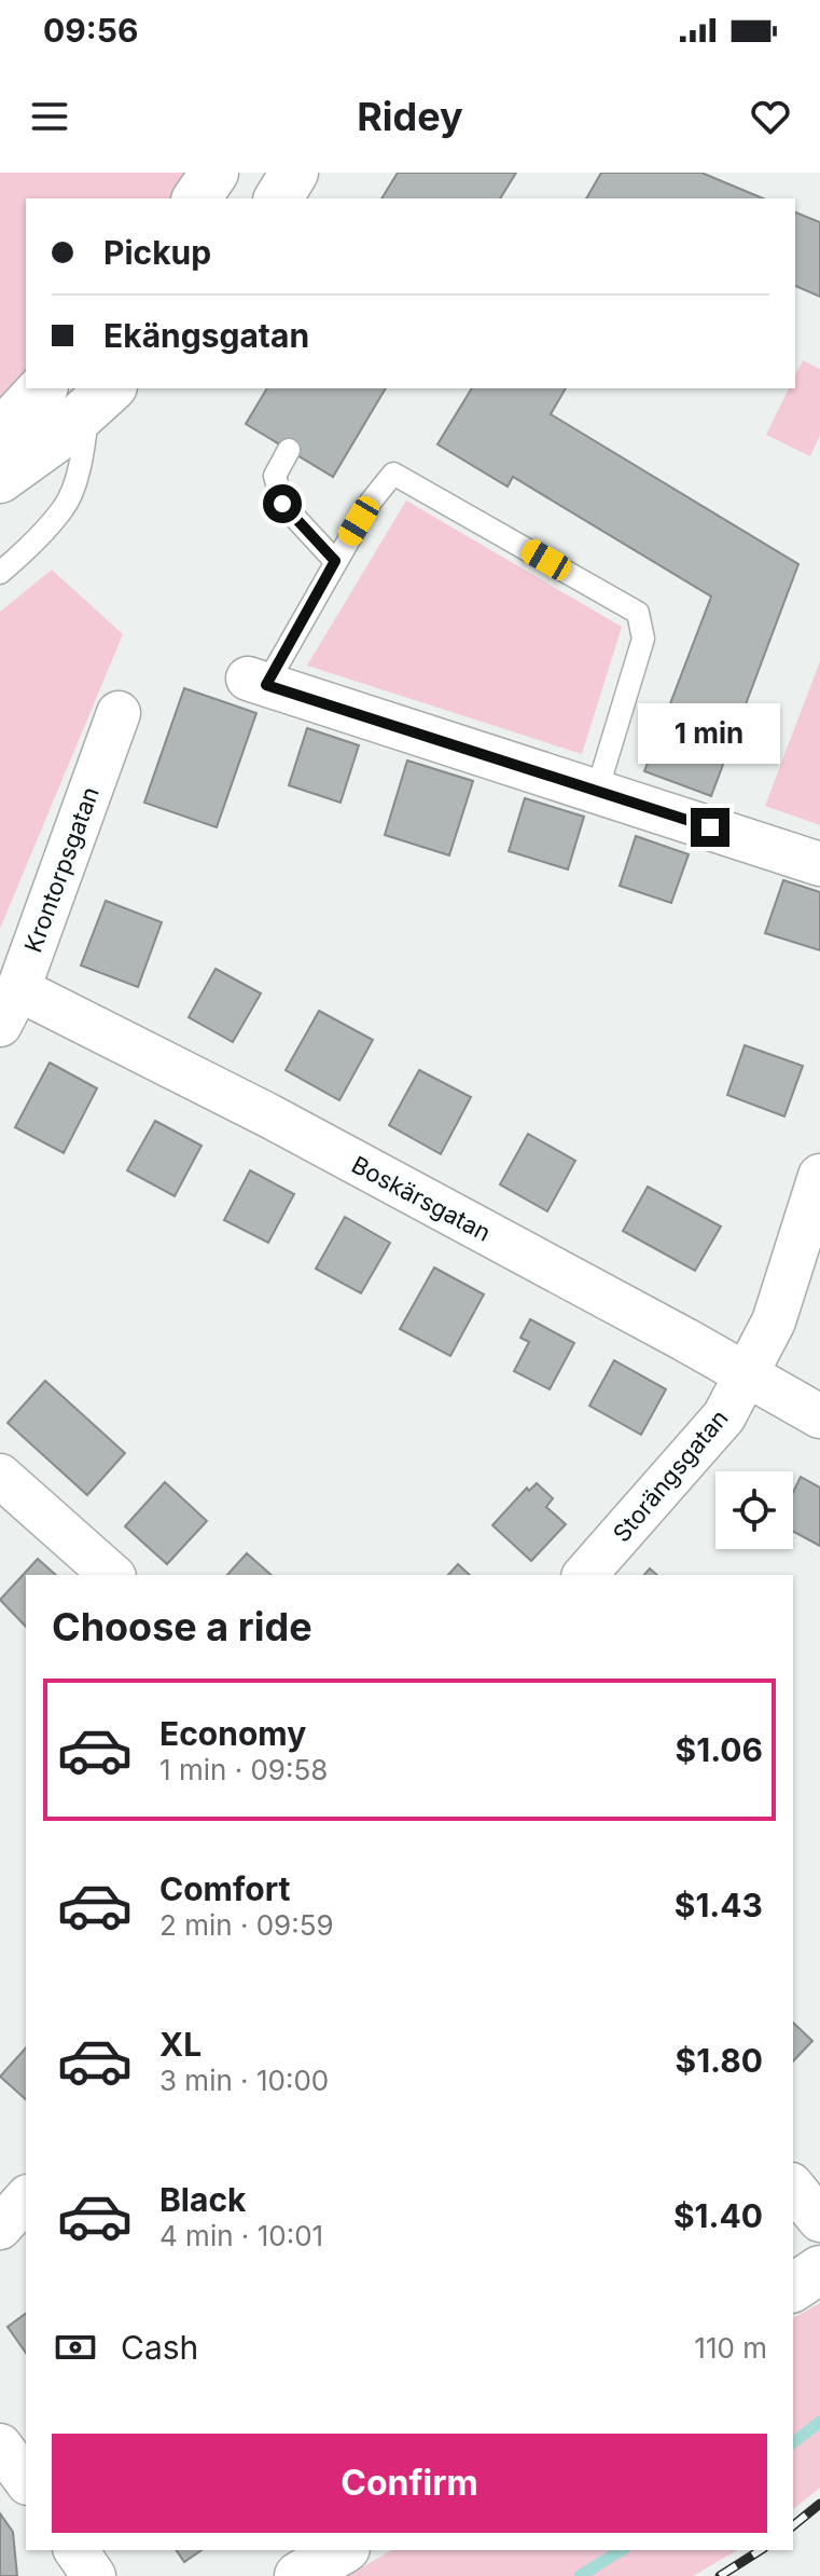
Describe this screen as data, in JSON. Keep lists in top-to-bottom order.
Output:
{
  "streets": {
    "street": ["Krontorpsgatan", "Boskärsgatan", "Storängsgatan"]
  },
  "crossings": [
    ["Krontorpsgatan", "Boskärsgatan"],
    ["Boskärsgatan", "Storängsgatan"]
  ],
  "page": {
    "status": "09:56",
    "header": "Ridey",
    "banner": ["Pickup", "Ekängsgatan"],
    "bubble": "1 min",
    "heading": "Choose a ride",
    "list": [
      {
        "name": "Economy",
        "note": "1 min · 09:58",
        "value": "$1.06"
      },
      {
        "name": "Comfort",
        "note": "2 min · 09:59",
        "value": "$1.43"
      },
      {
        "name": "XL",
        "note": "3 min · 10:00",
        "value": "$1.80"
      },
      {
        "name": "Black",
        "note": "4 min · 10:01",
        "value": "$1.40"
      }
    ],
    "pay": ["Cash", "110 m"],
    "buttons": "Confirm"
  }
}
